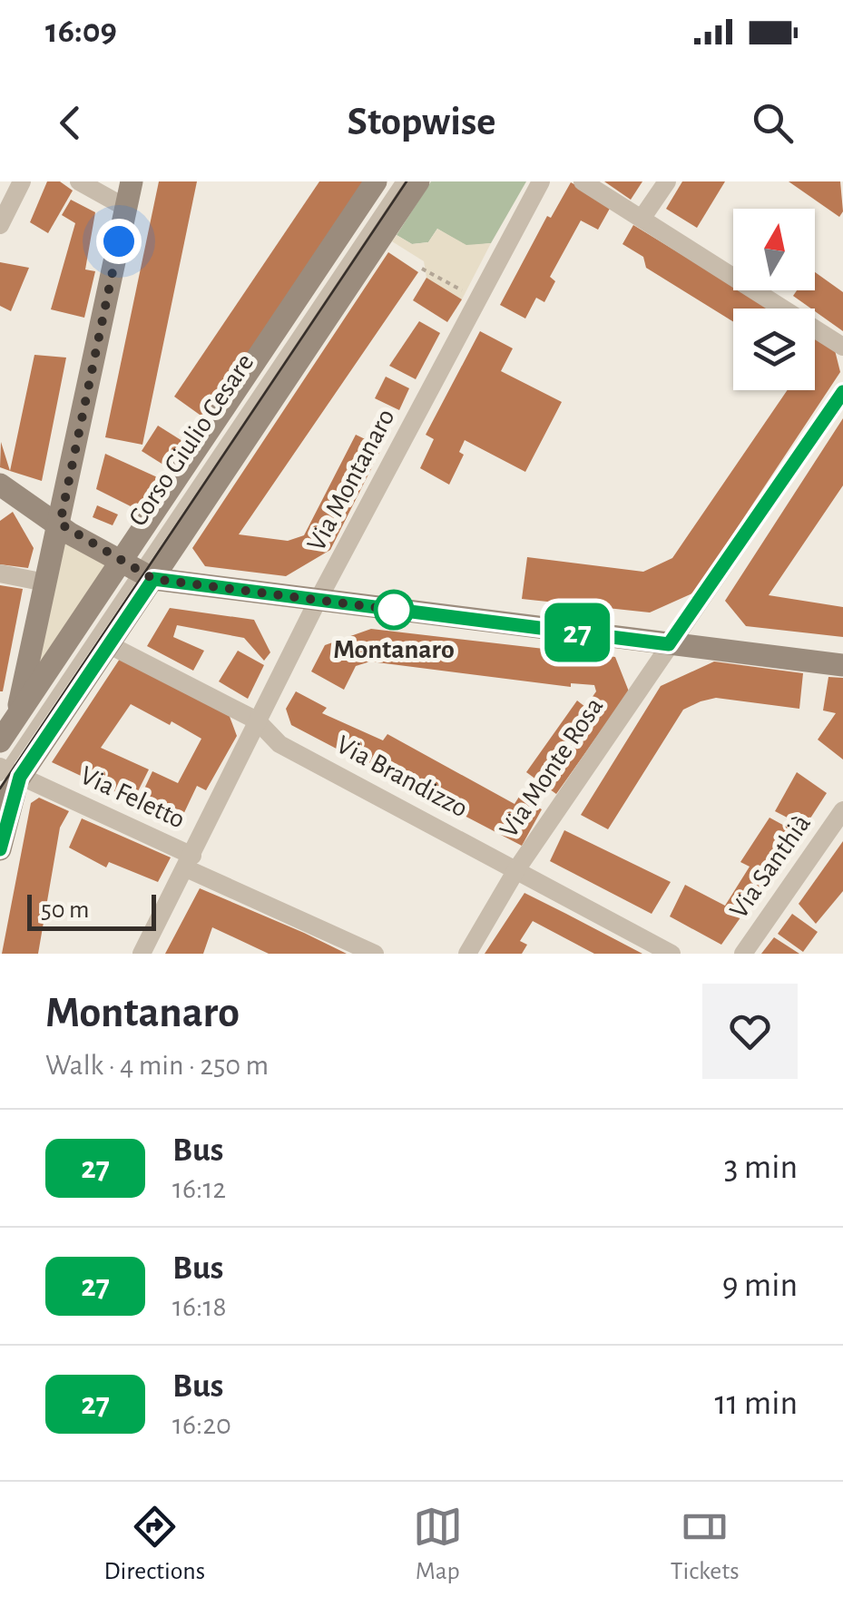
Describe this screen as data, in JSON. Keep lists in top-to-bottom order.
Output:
{
  "streets": {
    "main road": ["Corso Giulio Cesare"],
    "street": [
      "Via Montanaro",
      "Via Monte Rosa",
      "Via Brandizzo",
      "Via Feletto",
      "Via Santhià"
    ]
  },
  "crossings": [
    ["Corso Giulio Cesare", "Via Feletto"],
    ["Via Montanaro", "Via Brandizzo"],
    ["Via Montanaro", "Via Feletto"],
    ["Via Monte Rosa", "Via Brandizzo"]
  ],
  "places": ["Montanaro"],
  "lines": ["bus line 27"],
  "scale_bar": "50 m",
  "north": "top",
  "page": {
    "status": "16:09",
    "header": "Stopwise",
    "on_map": "27",
    "scale": "50 m",
    "heading": ["Montanaro", "Walk · 4 min · 250 m"],
    "list": [
      {
        "mark": "27",
        "name": "Bus",
        "note": "16:12",
        "value": "3 min"
      },
      {
        "mark": "27",
        "name": "Bus",
        "note": "16:18",
        "value": "9 min"
      },
      {
        "mark": "27",
        "name": "Bus",
        "note": "16:20",
        "value": "11 min"
      }
    ],
    "tabs": ["Directions", "Map", "Tickets"]
  }
}
